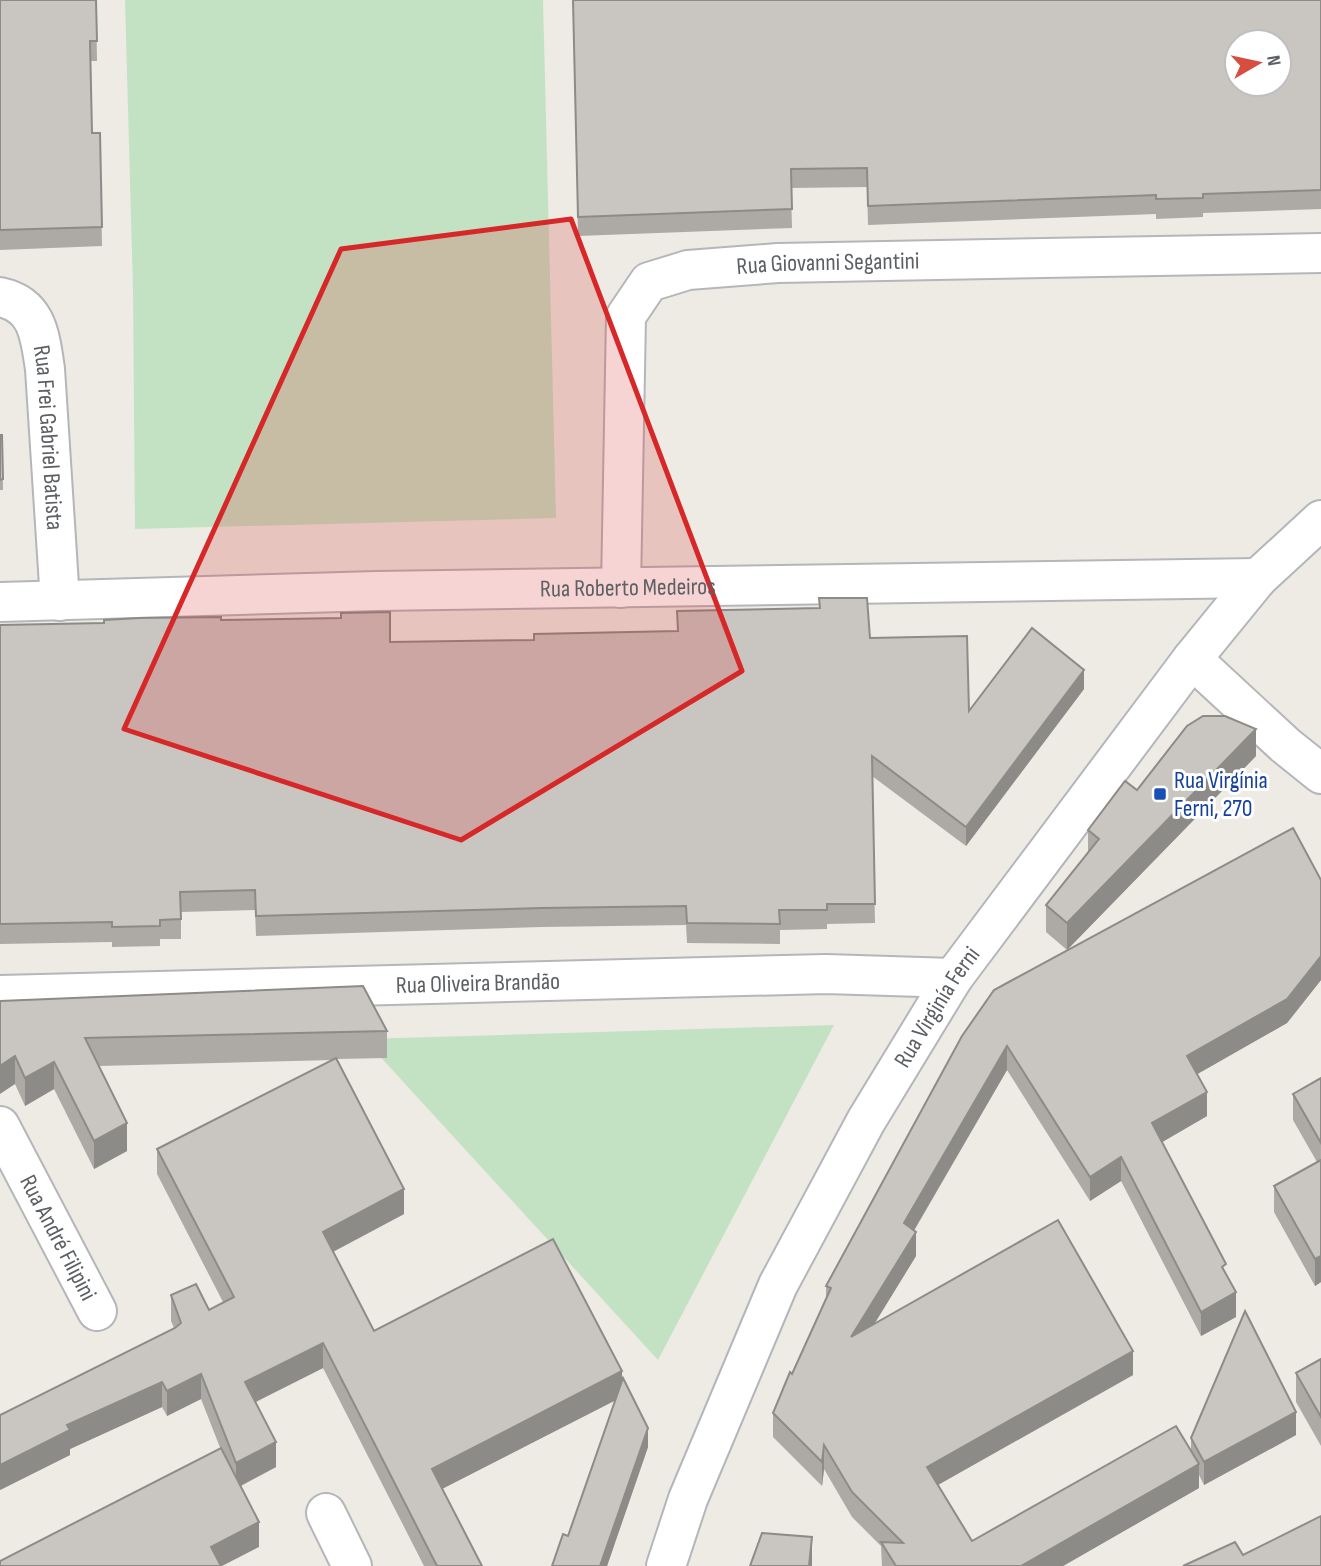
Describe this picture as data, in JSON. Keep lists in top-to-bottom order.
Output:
{
  "streets": {
    "street": [
      "Rua Giovanni Segantini",
      "Rua Frei Gabriel Batista",
      "Rua Roberto Medeiros",
      "Rua Oliveira Brandão",
      "Rua Virginía Ferni",
      "Rua André Filipini"
    ]
  },
  "crossings": [
    ["Rua Giovanni Segantini", "Rua Roberto Medeiros"],
    ["Rua Frei Gabriel Batista", "Rua Roberto Medeiros"],
    ["Rua Roberto Medeiros", "Rua Virginía Ferni"],
    ["Rua Oliveira Brandão", "Rua Virginía Ferni"]
  ],
  "places": {
    "transit": ["Rua Virgínia Ferni, 270"]
  },
  "north": "right"
}
